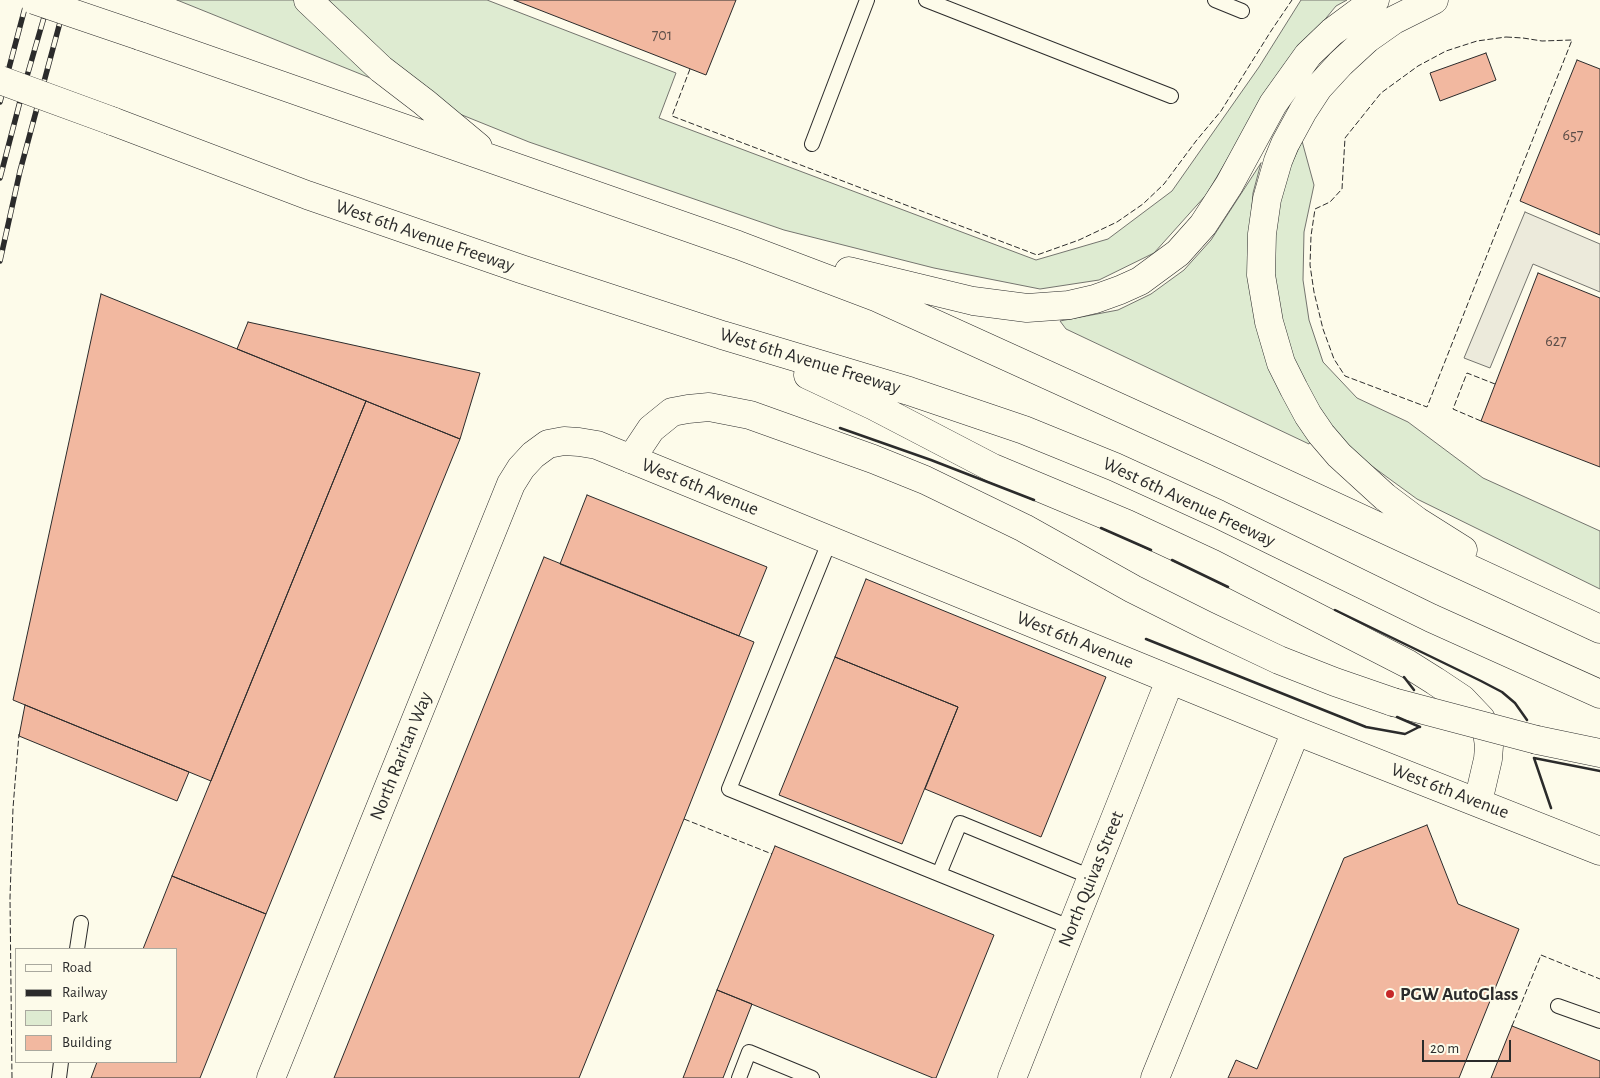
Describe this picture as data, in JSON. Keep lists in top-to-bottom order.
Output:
{
  "streets": {
    "main road": [
      "West 6th Avenue Freeway",
      "West 6th Avenue",
      "North Raritan Way",
      "North Quivas Street"
    ]
  },
  "crossings": [
    ["West 6th Avenue", "North Raritan Way"],
    ["West 6th Avenue", "North Quivas Street"]
  ],
  "places": ["PGW AutoGlass"],
  "house_numbers": ["701", "657", "627"],
  "legend": [
    "Road",
    "Railway",
    "Park",
    "Building"
  ],
  "scale_bar": "20 m"
}
